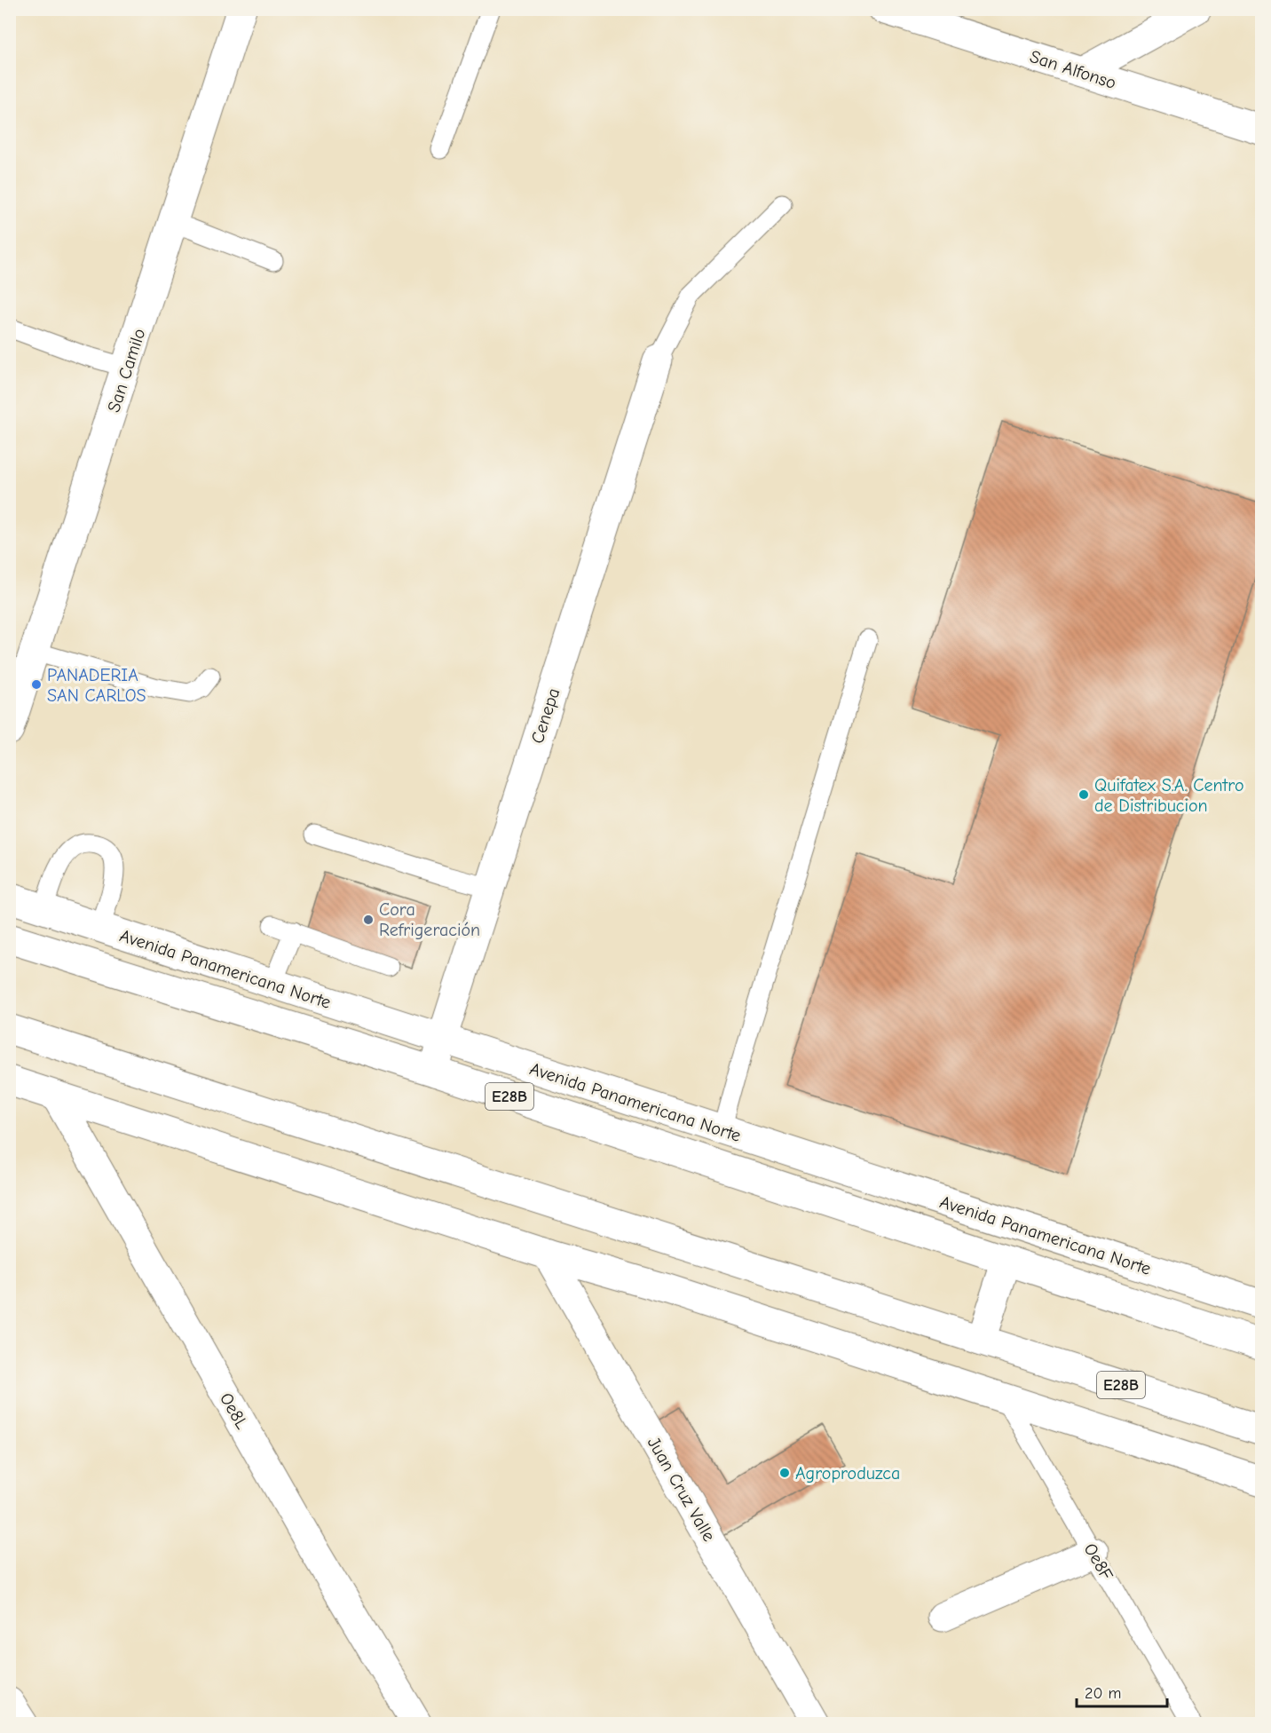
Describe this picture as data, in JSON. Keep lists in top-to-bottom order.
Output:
{
  "streets": {
    "main road": [
      "San Alfonso",
      "San Camilo",
      "Cenepa",
      "Avenida Panamericana Norte",
      "E28B",
      "Oe8L",
      "Juan Cruz Valle"
    ],
    "lane": ["Oe8F"]
  },
  "crossings": [
    ["Cenepa", "Avenida Panamericana Norte"]
  ],
  "places": [
    "PANADERIA SAN CARLOS",
    "Quifatex S.A. Centro de Distribucion",
    "Cora Refrigeración",
    "Agroproduzca"
  ],
  "scale_bar": "20 m"
}
